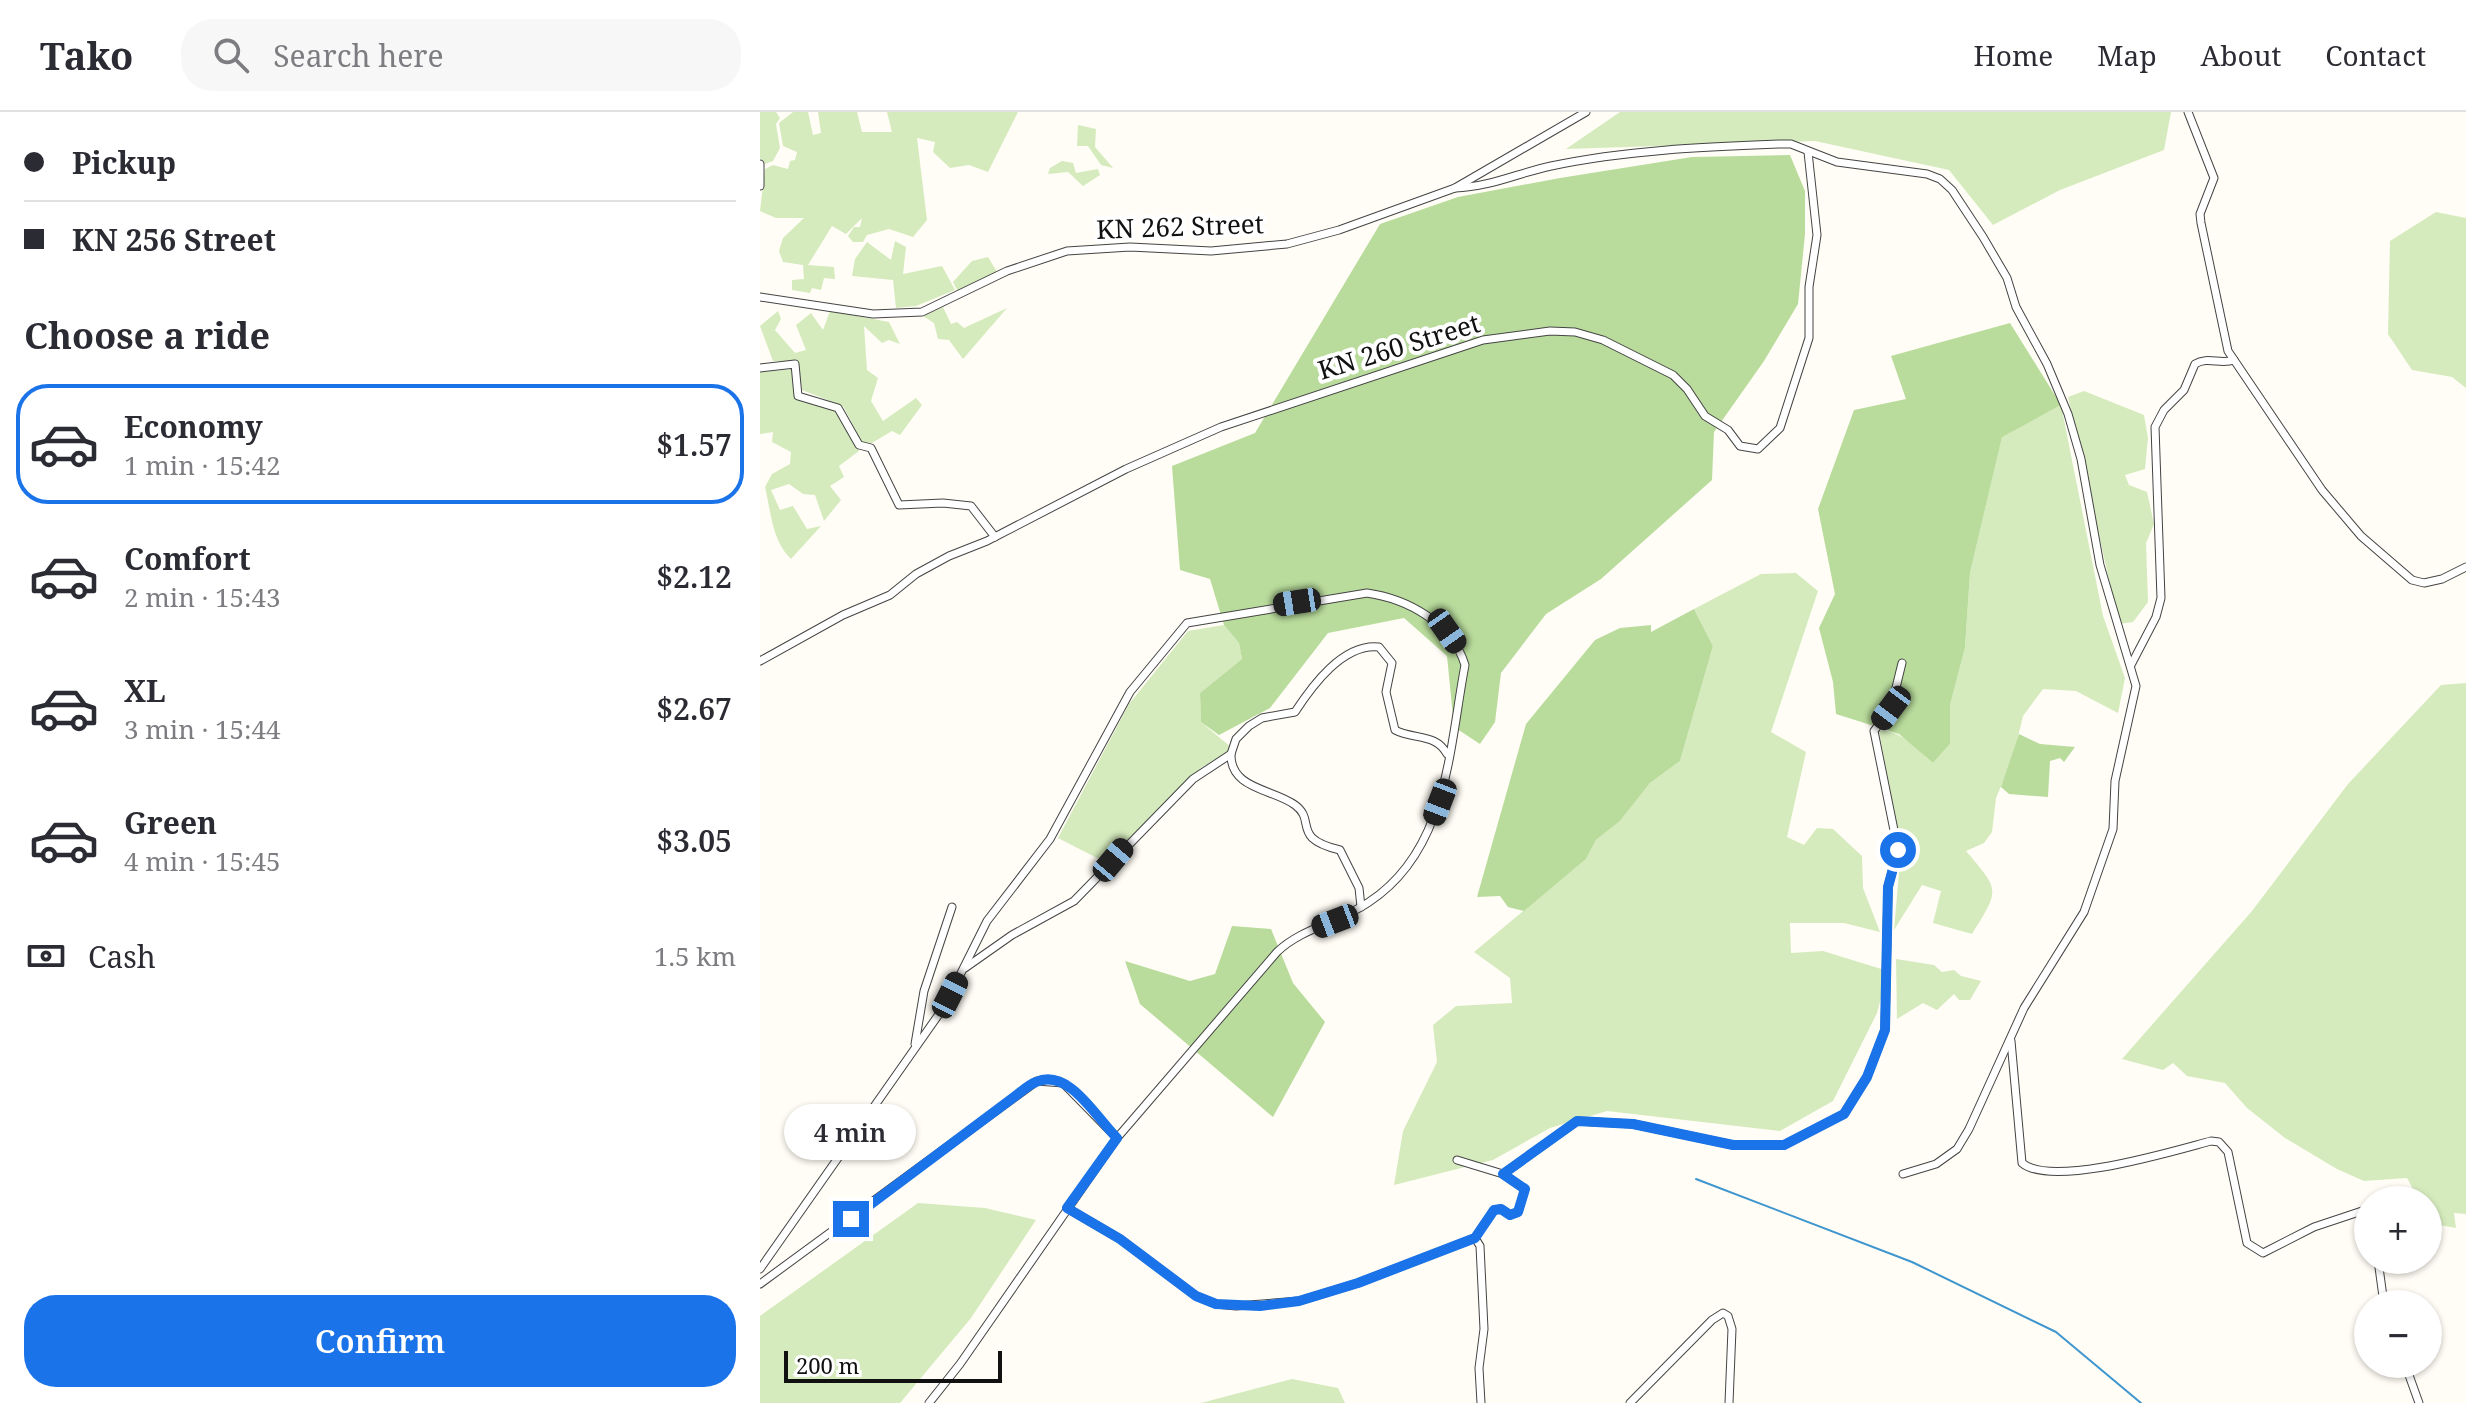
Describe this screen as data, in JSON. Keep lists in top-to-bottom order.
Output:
{
  "streets": {
    "street": ["KN 262 Street", "KN 260 Street"]
  },
  "scale_bar": "200 m",
  "page": {
    "header": "Tako",
    "search": "Search here",
    "nav": [
      "Home",
      "Map",
      "About",
      "Contact"
    ],
    "banner": ["Pickup", "KN 256 Street"],
    "heading": "Choose a ride",
    "list": [
      {
        "name": "Economy",
        "note": "1 min · 15:42",
        "value": "$1.57"
      },
      {
        "name": "Comfort",
        "note": "2 min · 15:43",
        "value": "$2.12"
      },
      {
        "name": "XL",
        "note": "3 min · 15:44",
        "value": "$2.67"
      },
      {
        "name": "Green",
        "note": "4 min · 15:45",
        "value": "$3.05"
      }
    ],
    "pay": ["Cash", "1.5 km"],
    "bubble": "4 min",
    "map_buttons": ["+", "−"],
    "buttons": "Confirm",
    "scale": "200 m"
  }
}
